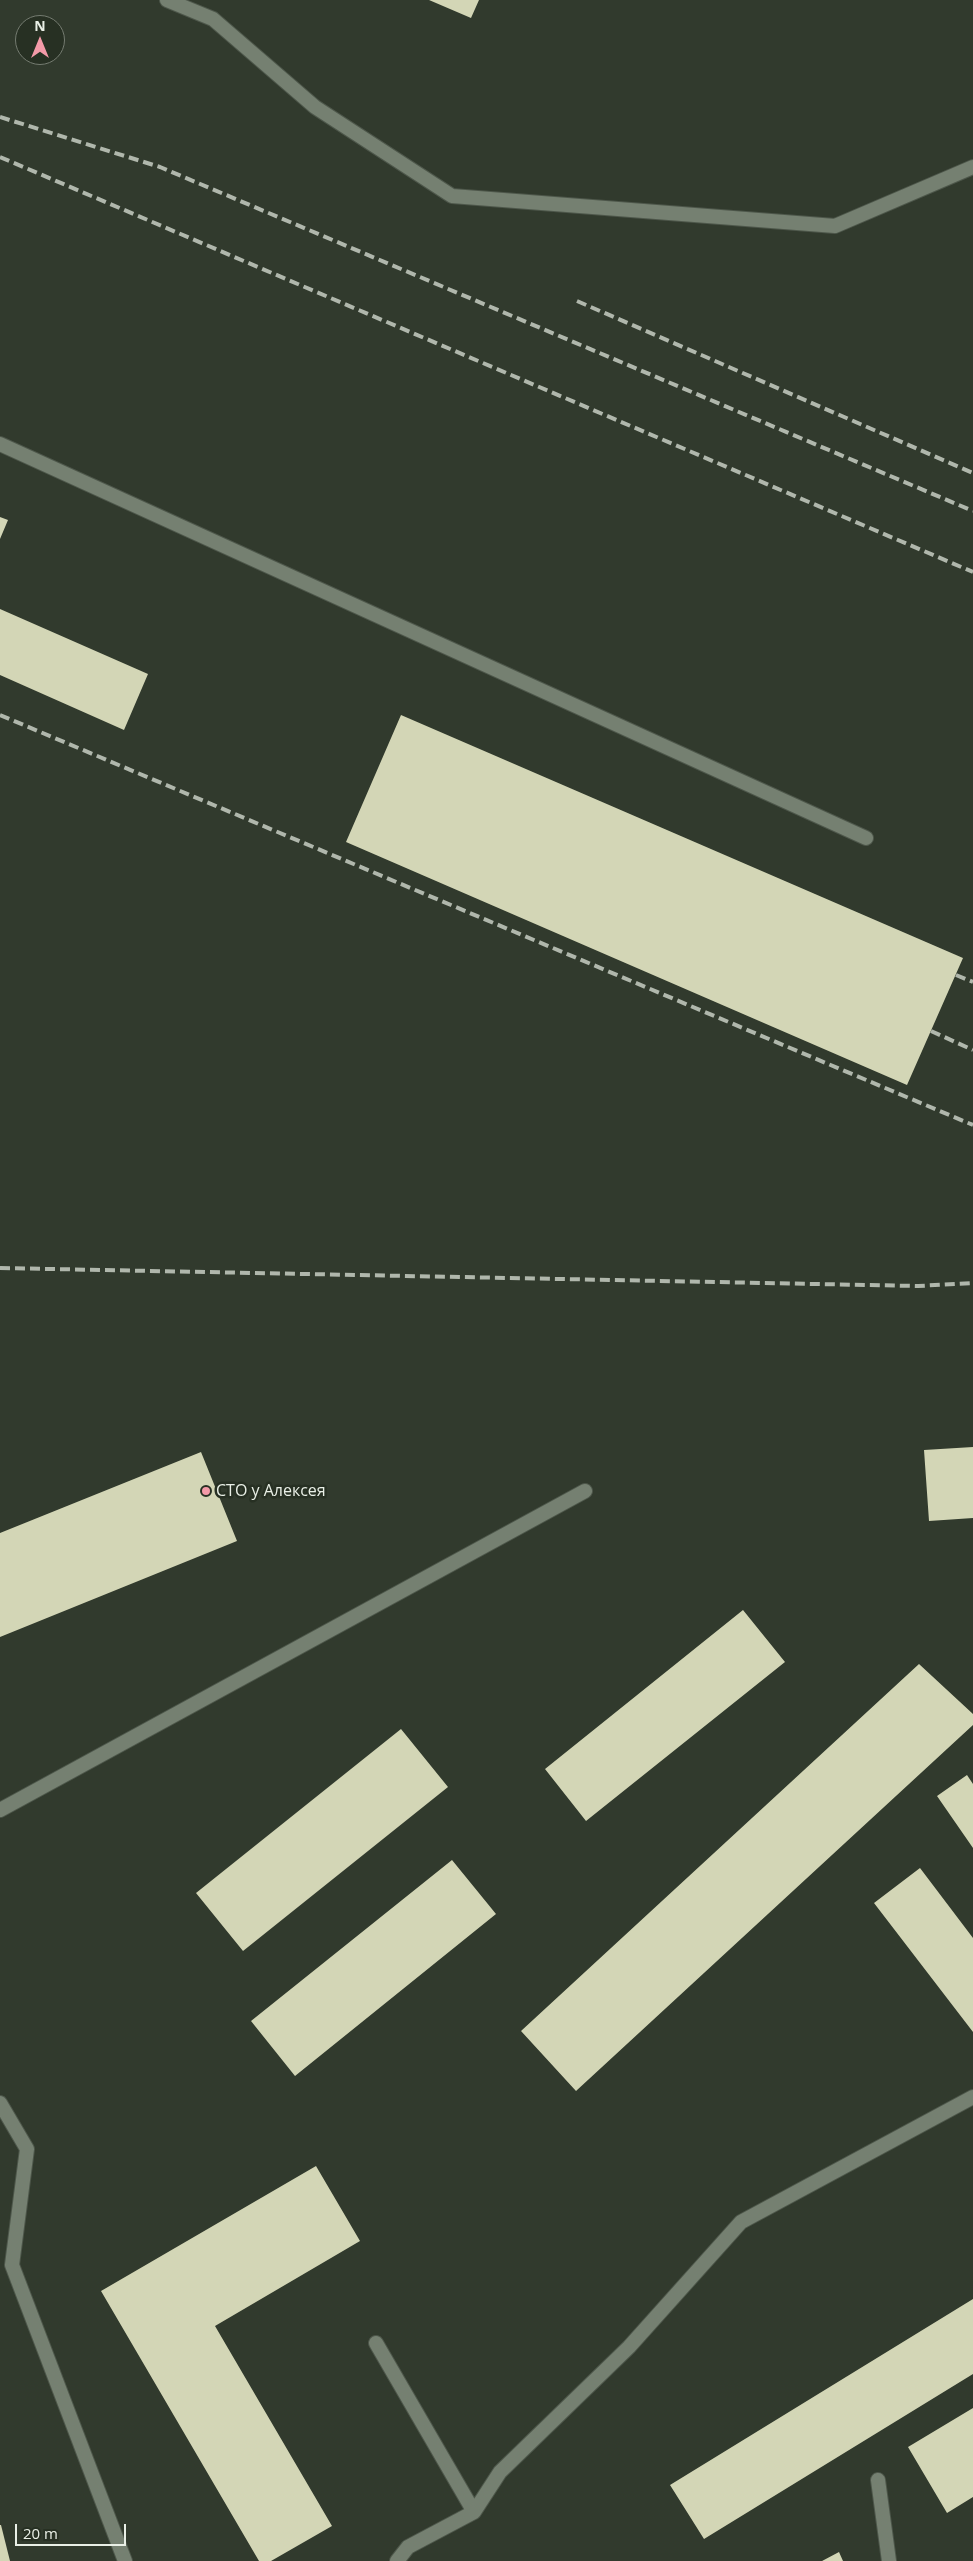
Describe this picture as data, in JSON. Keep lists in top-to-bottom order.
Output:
{
  "places": ["СТО у Алексея"],
  "scale_bar": "20 m",
  "north": "top"
}
